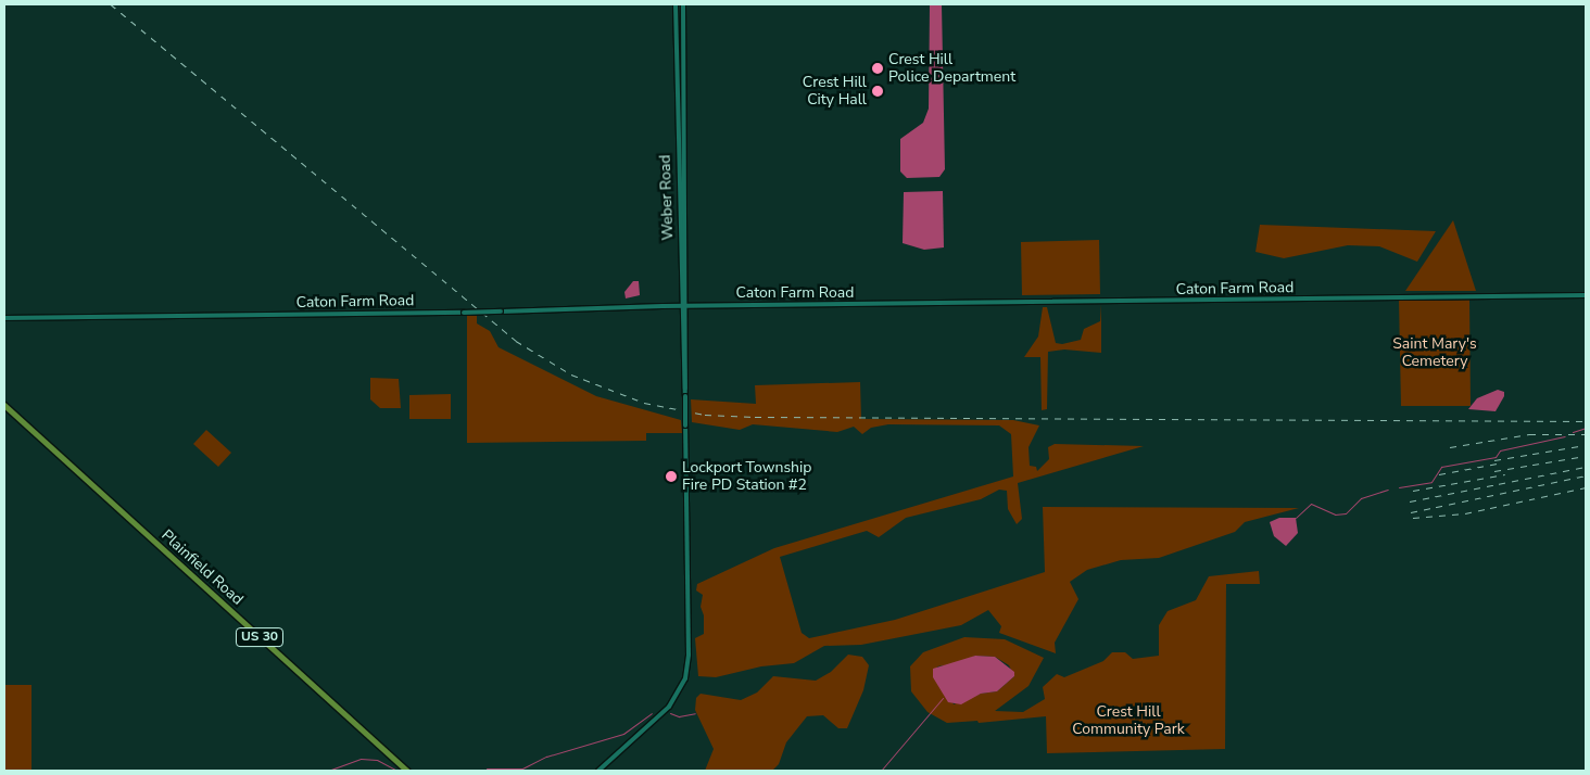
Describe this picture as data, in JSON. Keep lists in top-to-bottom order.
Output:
{
  "streets": {
    "main road": ["Plainfield Road", "US 30"],
    "street": ["Weber Road", "Caton Farm Road"]
  },
  "crossings": [
    ["Weber Road", "Caton Farm Road"]
  ],
  "parks": ["Saint Mary's Cemetery", "Crest Hill Community Park"],
  "places": ["Crest Hill Police Department", "Crest Hill City Hall", "Lockport Township Fire PD Station #2"]
}
